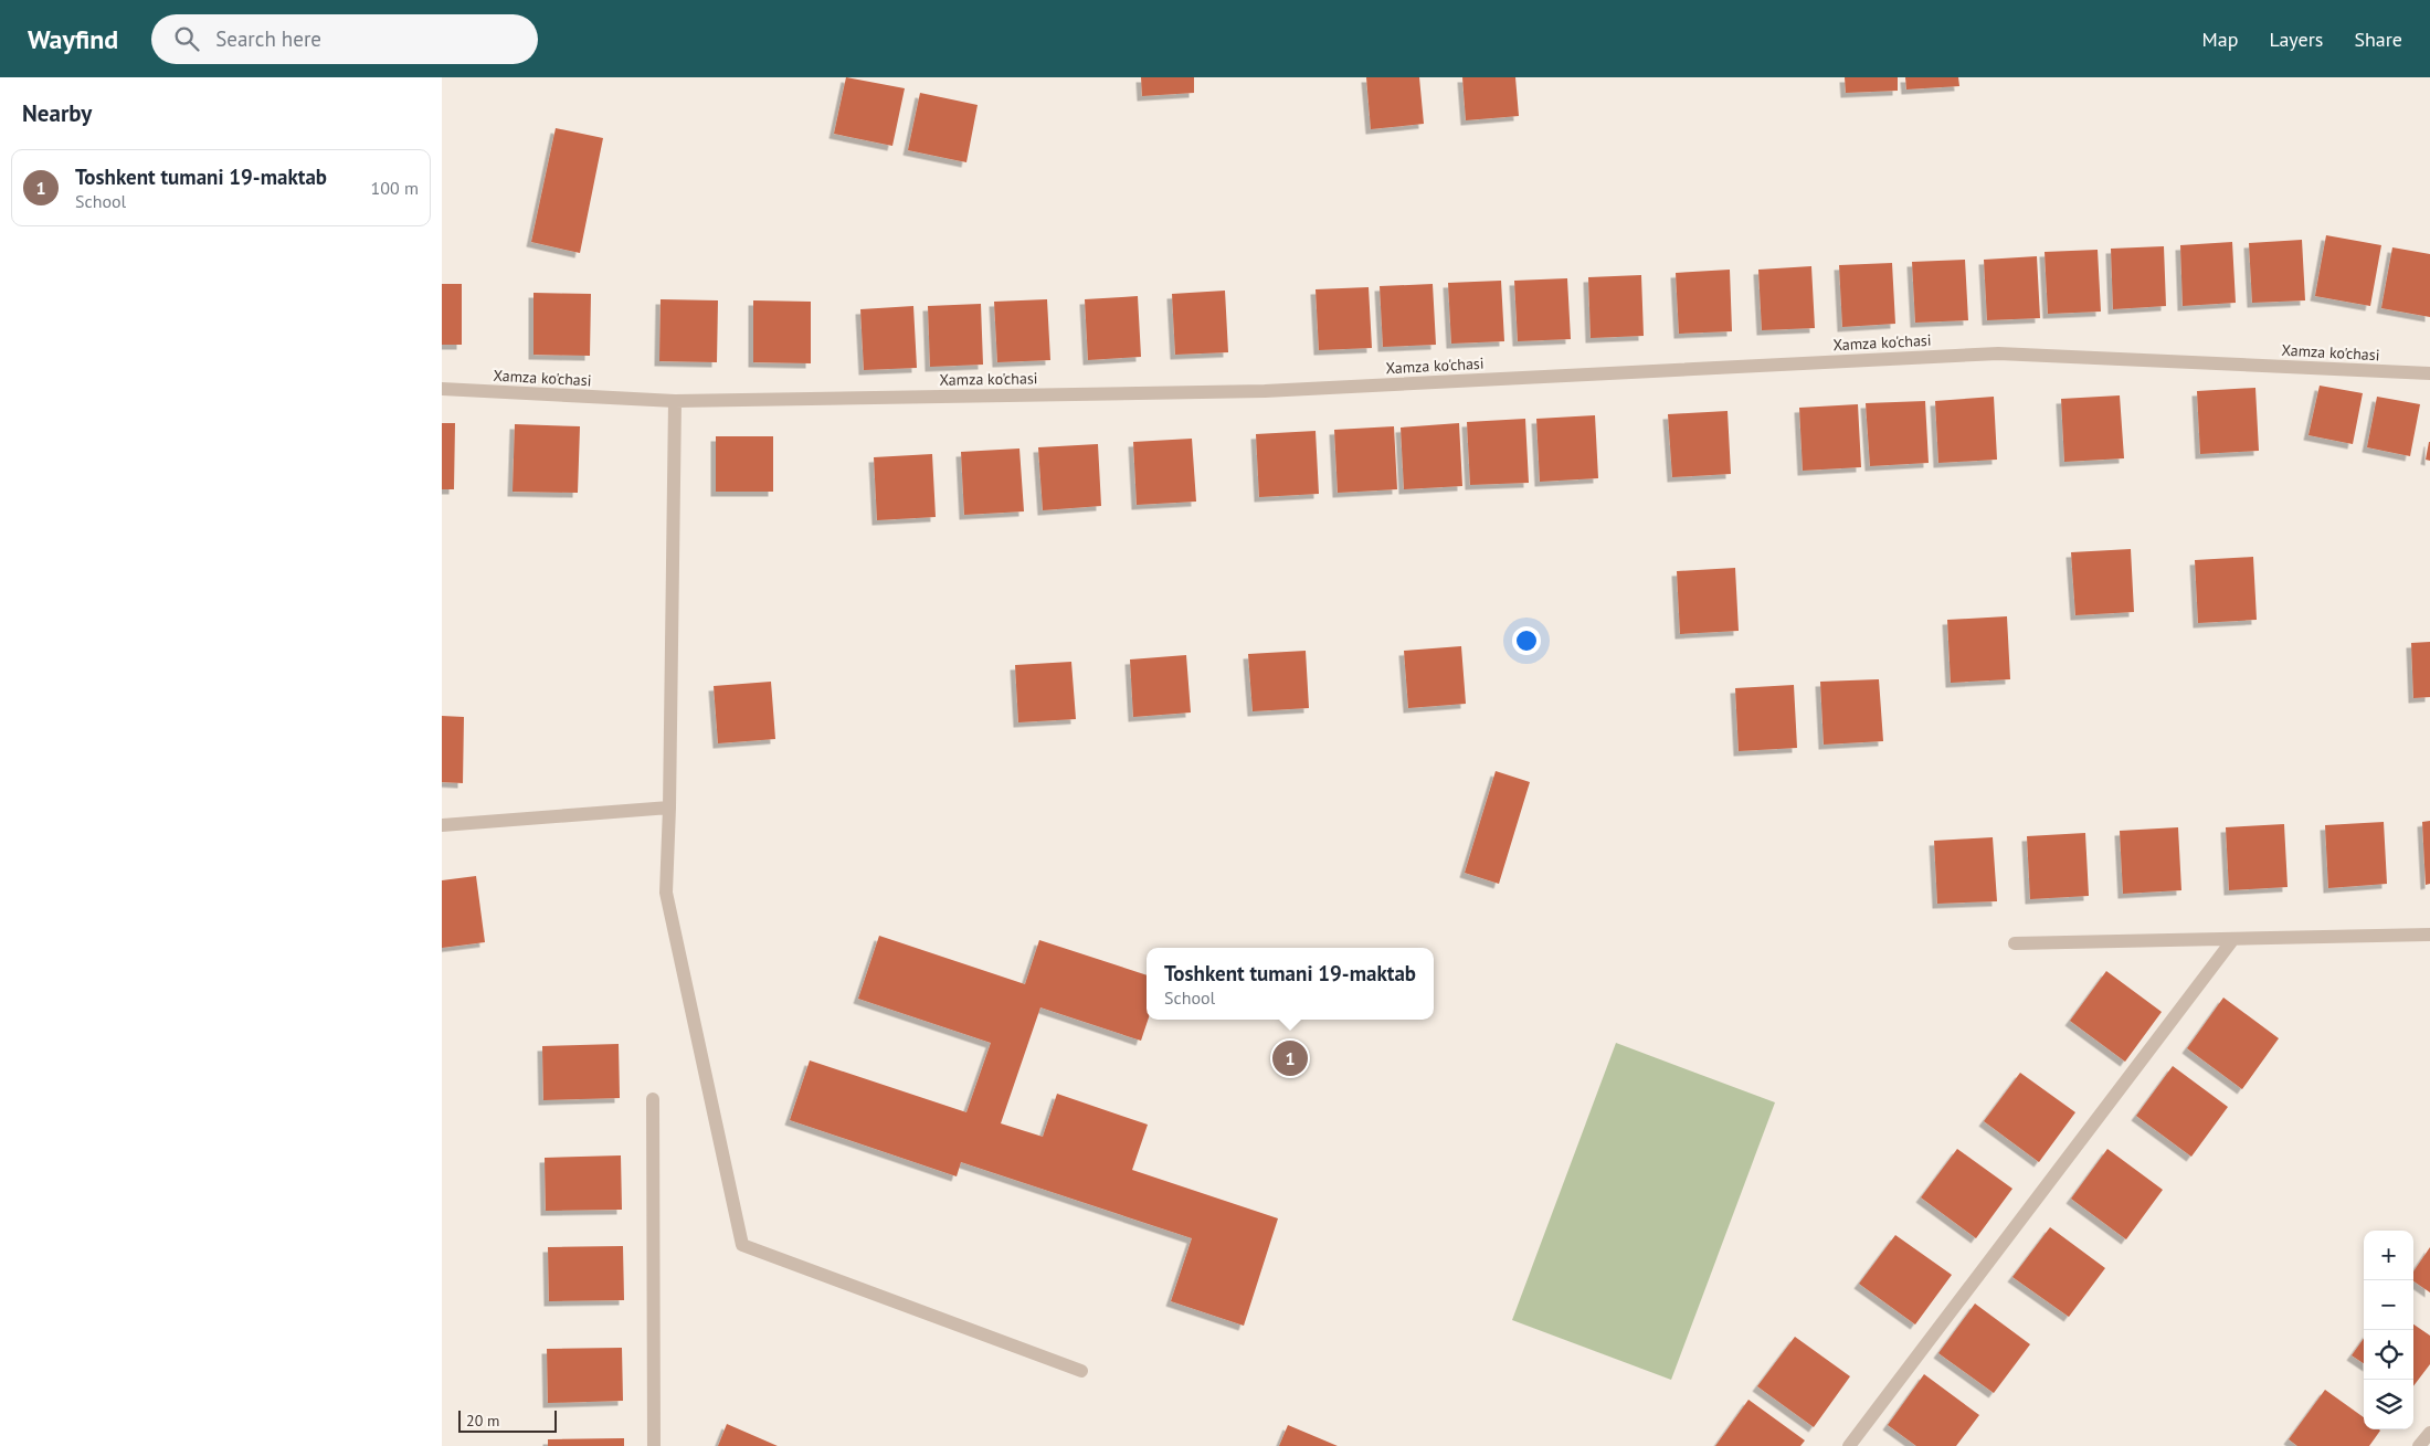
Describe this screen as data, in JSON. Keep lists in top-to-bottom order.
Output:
{
  "streets": {
    "street": ["Xamza ko'chasi"]
  },
  "scale_bar": "20 m",
  "page": {
    "header": "Wayfind",
    "search": "Search here",
    "nav": ["Map", "Layers", "Share"],
    "heading": "Nearby",
    "list": [
      {
        "mark": "1",
        "name": "Toshkent tumani 19-maktab",
        "note": "School",
        "value": "100 m"
      }
    ],
    "popup": ["Toshkent tumani 19-maktab", "School"],
    "pins": "1",
    "map_buttons": ["+", "−"],
    "scale": "20 m"
  }
}
